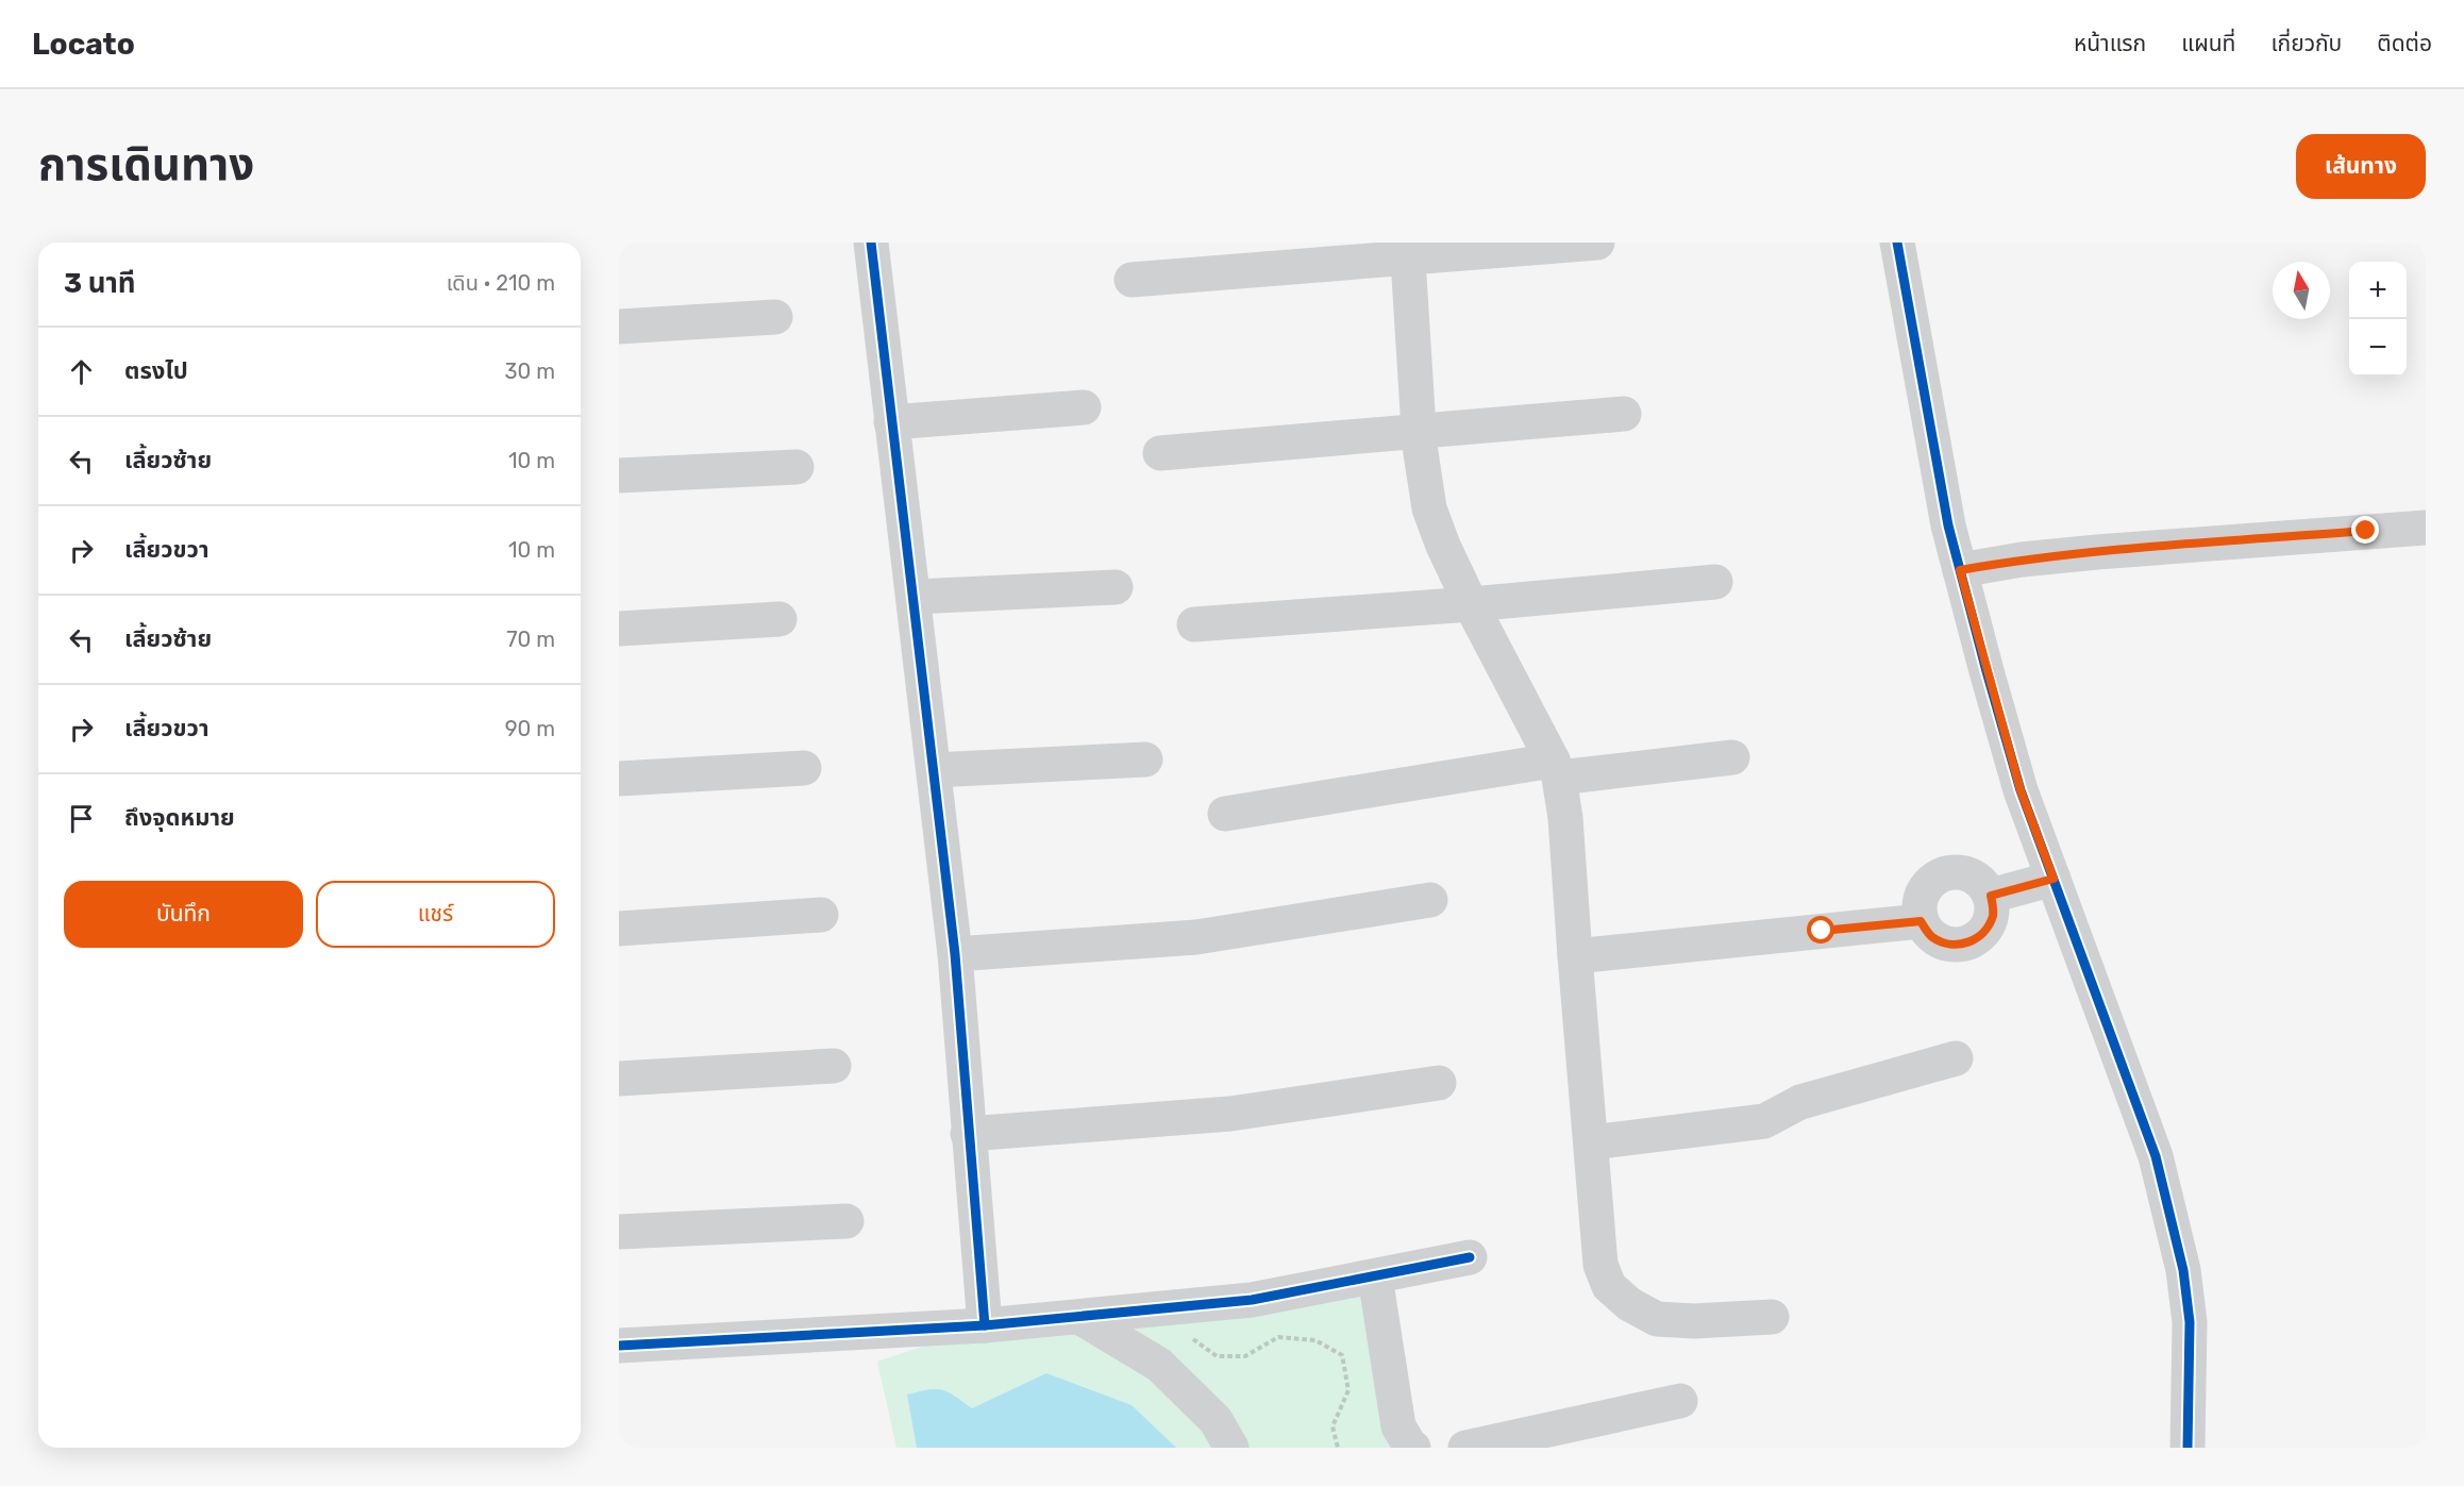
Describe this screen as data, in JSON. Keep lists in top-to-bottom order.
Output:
{
  "north": "top",
  "page": {
    "header": "Locato",
    "nav": [
      "หน้าแรก",
      "แผนที่",
      "เกี่ยวกับ",
      "ติดต่อ"
    ],
    "title": "การเดินทาง",
    "buttons": [
      "เส้นทาง",
      ["บันทึก", "แชร์"]
    ],
    "heading": ["3 นาที", "เดิน · 210 m"],
    "map_buttons": ["+", "−"],
    "list": [
      ["ตรงไป", "30 m"],
      ["เลี้ยวซ้าย", "10 m"],
      ["เลี้ยวขวา", "10 m"],
      ["เลี้ยวซ้าย", "70 m"],
      ["เลี้ยวขวา", "90 m"],
      "ถึงจุดหมาย"
    ]
  }
}
